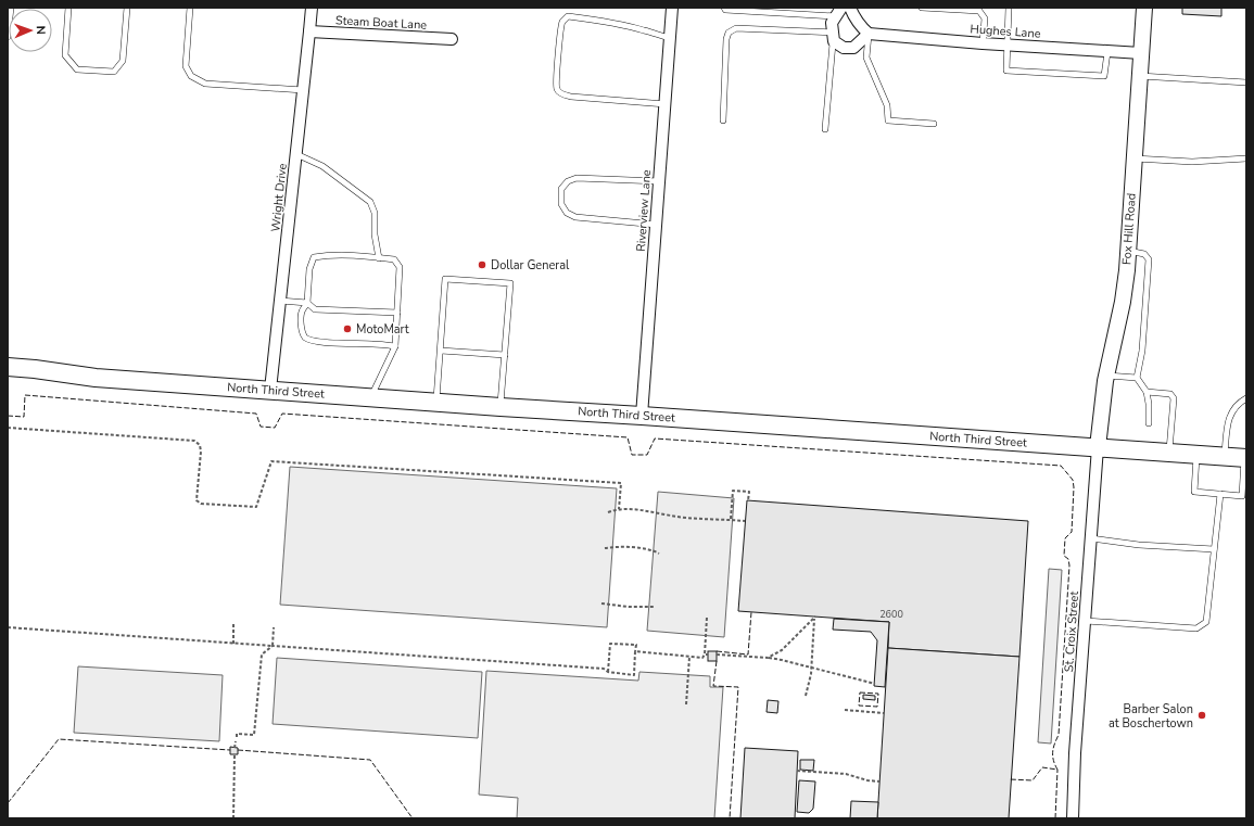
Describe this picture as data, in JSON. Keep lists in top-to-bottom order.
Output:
{
  "streets": {
    "main road": ["North Third Street"],
    "street": [
      "Steam Boat Lane",
      "Hughes Lane",
      "Wright Drive",
      "Riverview Lane",
      "Fox Hill Road",
      "St. Croix Street"
    ]
  },
  "crossings": [
    ["Steam Boat Lane", "Wright Drive"],
    ["Hughes Lane", "Fox Hill Road"],
    ["Wright Drive", "North Third Street"],
    ["Riverview Lane", "North Third Street"],
    ["Fox Hill Road", "North Third Street"],
    ["Fox Hill Road", "St. Croix Street"],
    ["North Third Street", "St. Croix Street"]
  ],
  "places": ["Dollar General", "MotoMart", "Barber Salon at Boschertown"],
  "house_numbers": ["2600"],
  "north": "right"
}
